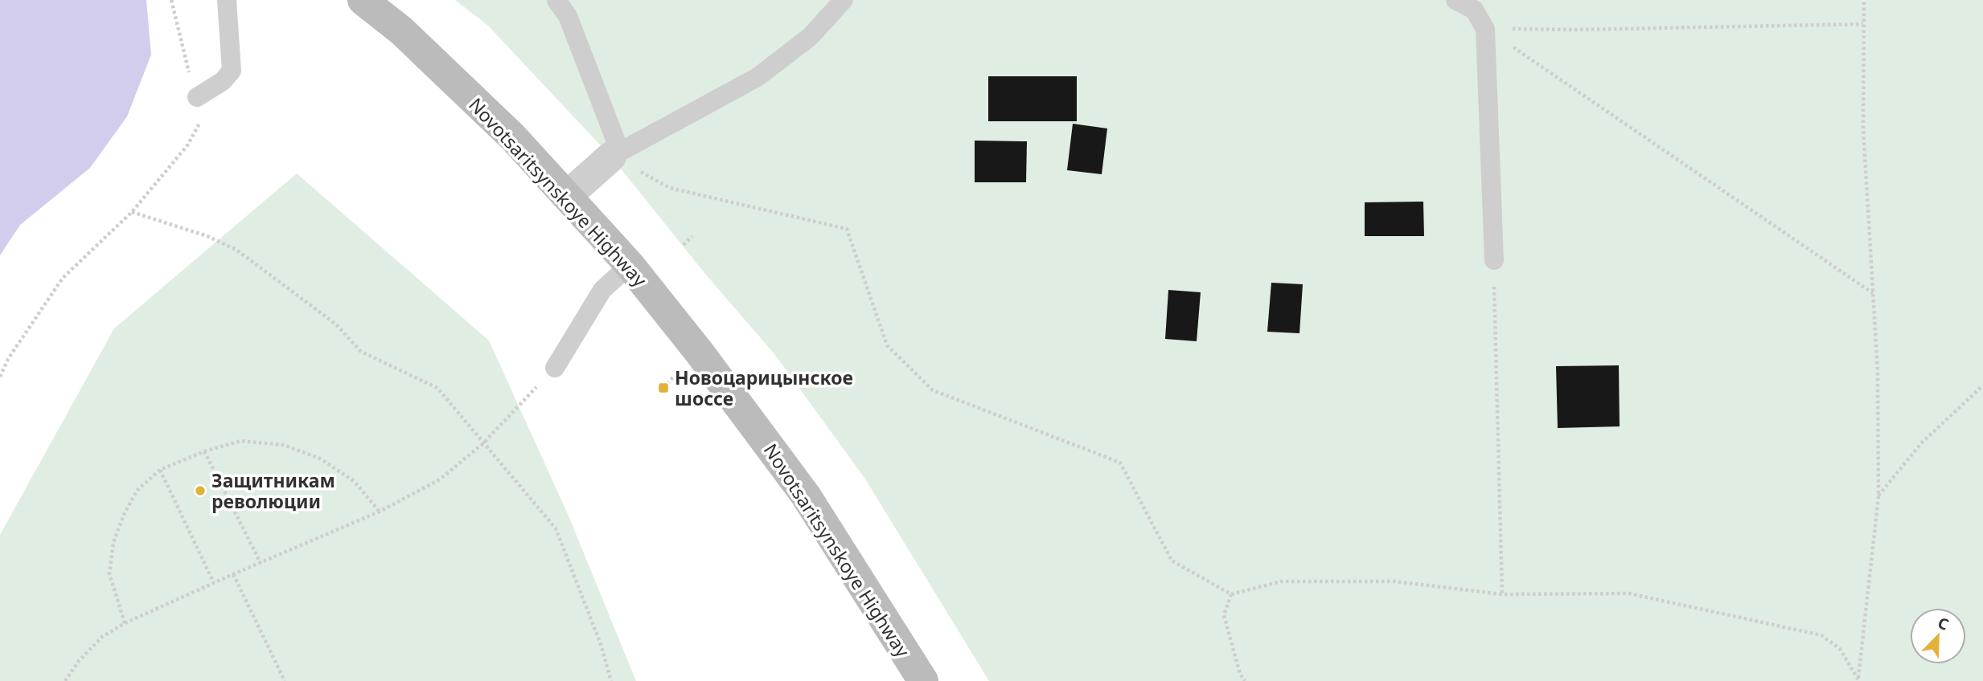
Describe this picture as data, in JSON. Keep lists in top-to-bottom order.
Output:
{
  "streets": {
    "main road": ["Novotsaritsynskoye Highway"]
  },
  "places": {
    "transit": ["Новоцарицынское шоссе"],
    "other": ["Защитникам революции"]
  },
  "north": "top right"
}
